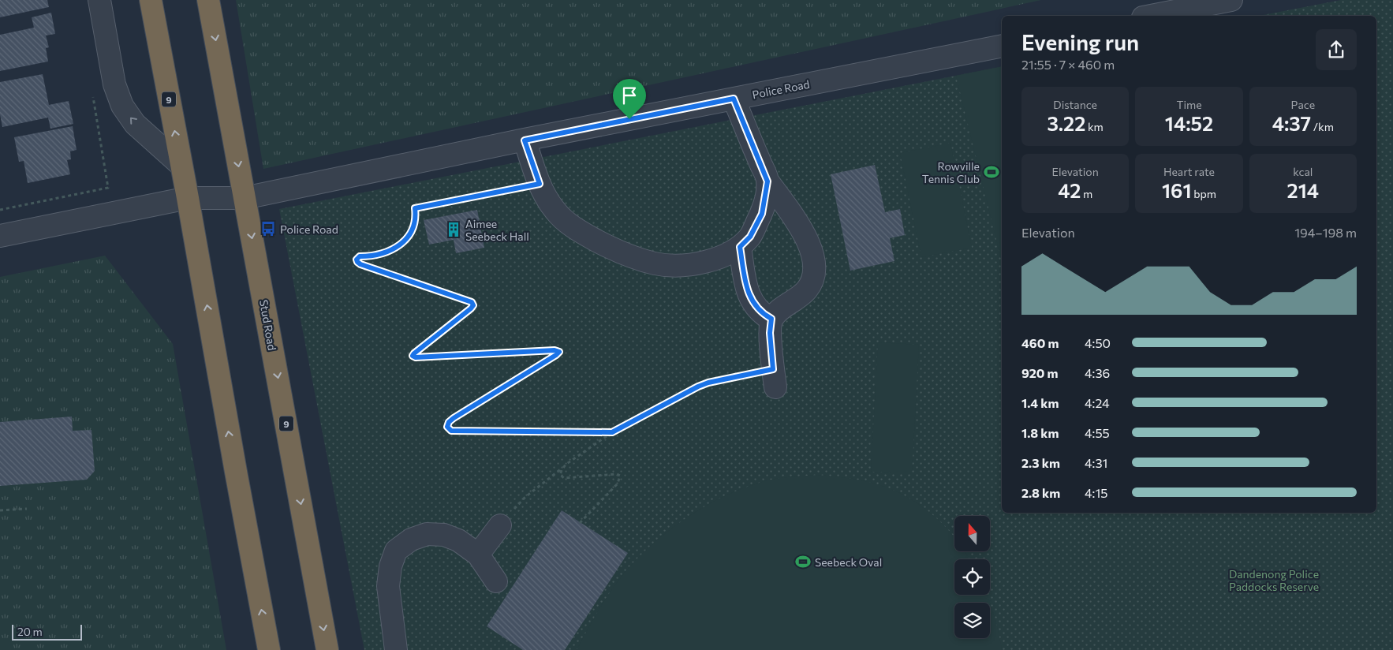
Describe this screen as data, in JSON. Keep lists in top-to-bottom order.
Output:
{
  "streets": {
    "highway": ["9", "Stud Road"],
    "street": ["Police Road"]
  },
  "crossings": [
    ["Police Road", "9"],
    ["Police Road", "Stud Road"]
  ],
  "parks": ["Dandenong Police Paddocks Reserve"],
  "places": {
    "sports": ["Rowville Tennis Club", "Seebeck Oval"],
    "bus stop": ["Police Road"],
    "building": ["Aimee Seebeck Hall"]
  },
  "scale_bar": "20 m",
  "north": "top",
  "page": {
    "heading": ["Evening run", "21:55 · 7 × 460 m"],
    "stats": [
      ["Distance", "3.22 km"],
      ["Time", "14:52"],
      ["Pace", "4:37 /km"],
      ["Elevation", "42 m"],
      ["Heart rate", "161 bpm"],
      ["kcal", "214"]
    ],
    "chart": ["Elevation", "194–198 m"],
    "list": [
      {
        "name": "460 m",
        "note": "4:50"
      },
      {
        "name": "920 m",
        "note": "4:36"
      },
      {
        "name": "1.4 km",
        "note": "4:24"
      },
      {
        "name": "1.8 km",
        "note": "4:55"
      },
      {
        "name": "2.3 km",
        "note": "4:31"
      },
      {
        "name": "2.8 km",
        "note": "4:15"
      }
    ],
    "scale": "20 m"
  }
}
